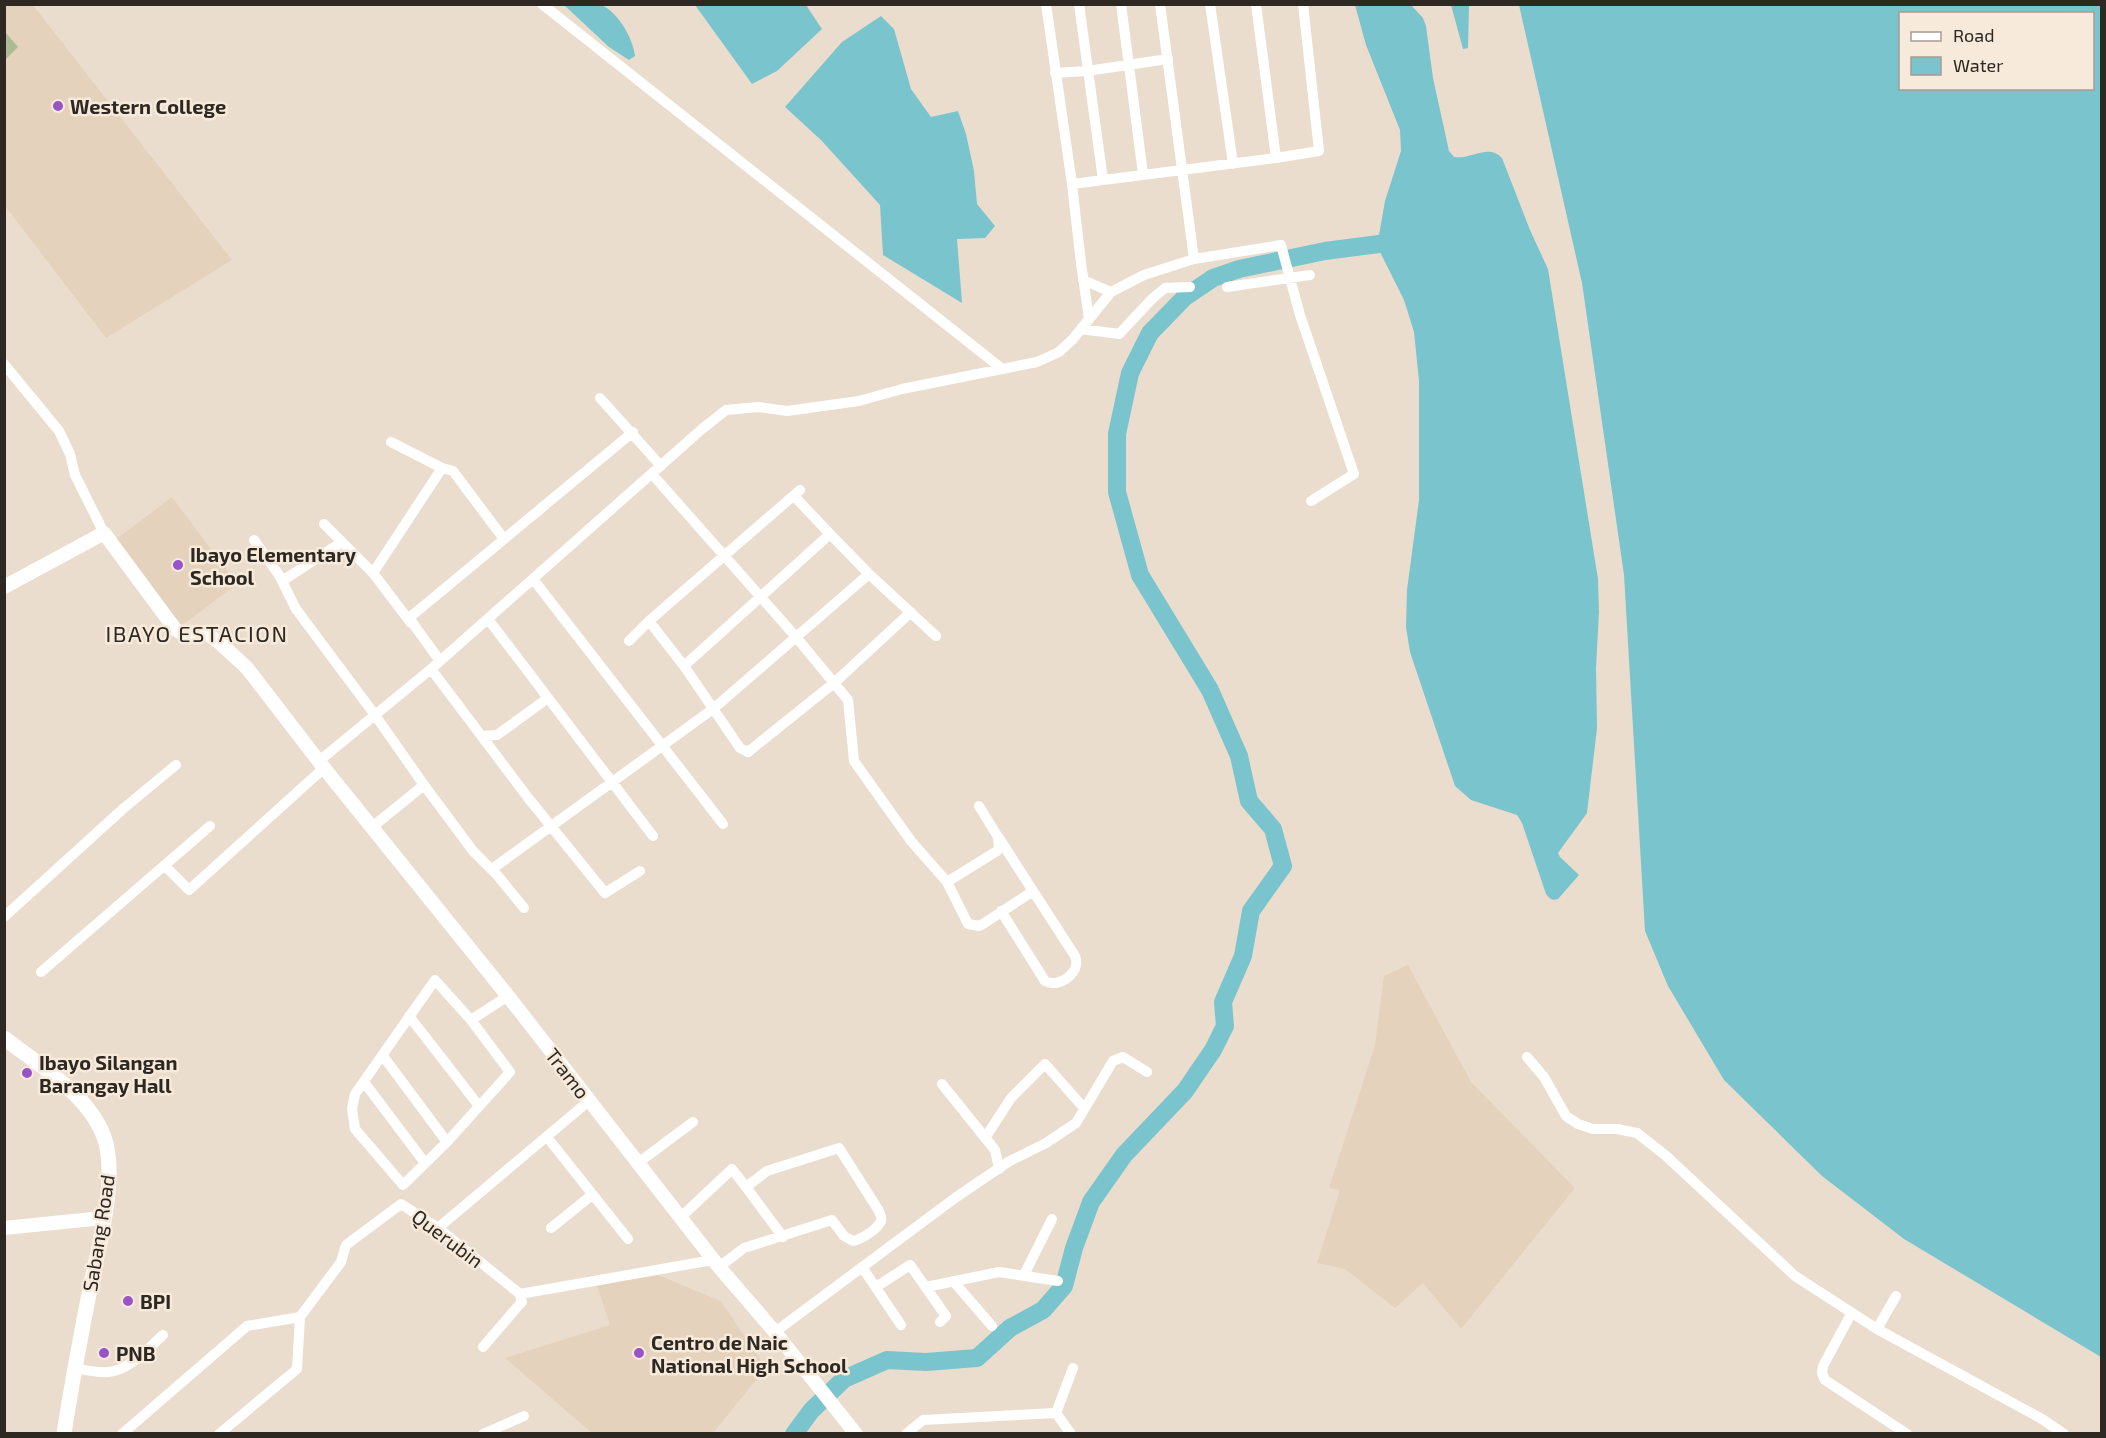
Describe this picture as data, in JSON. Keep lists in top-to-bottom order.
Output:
{
  "streets": {
    "main road": ["Sabang Road"],
    "street": ["Tramo", "Querubin"]
  },
  "districts": ["IBAYO ESTACION"],
  "places": [
    "Western College",
    "Ibayo Elementary School",
    "Ibayo Silangan Barangay Hall",
    "BPI",
    "PNB",
    "Centro de Naic National High School"
  ],
  "legend": ["Road", "Water"]
}
